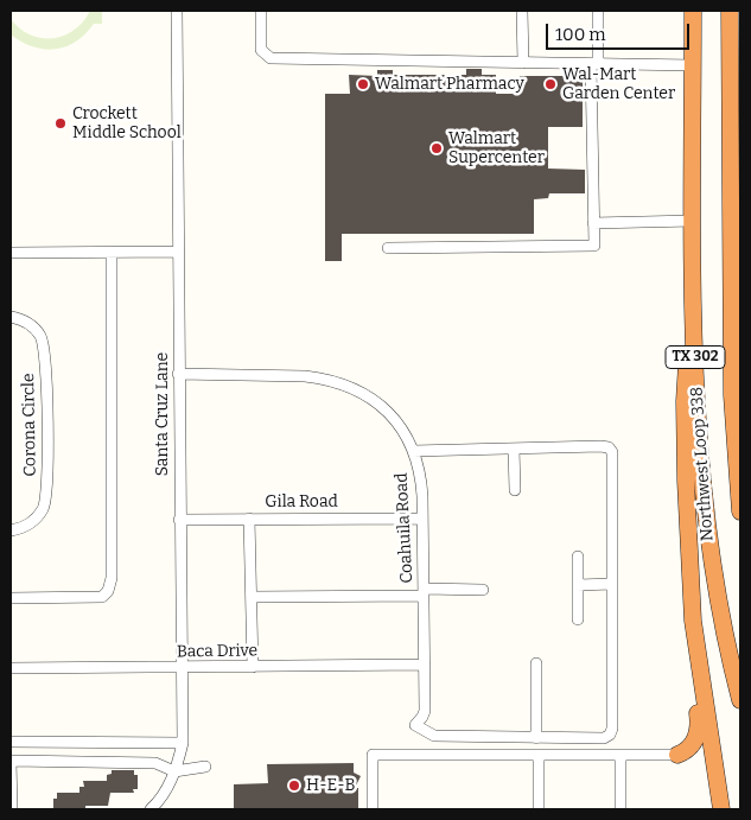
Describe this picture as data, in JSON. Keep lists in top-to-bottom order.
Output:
{
  "streets": {
    "highway": ["TX 302", "Northwest Loop 338"],
    "street": [
      "Santa Cruz Lane",
      "Corona Circle",
      "Gila Road",
      "Coahuila Road",
      "Baca Drive"
    ]
  },
  "crossings": [
    ["Santa Cruz Lane", "Gila Road"],
    ["Santa Cruz Lane", "Coahuila Road"],
    ["Santa Cruz Lane", "Baca Drive"],
    ["Gila Road", "Coahuila Road"],
    ["Coahuila Road", "Baca Drive"]
  ],
  "places": [
    "Walmart Pharmacy",
    "Wal-Mart Garden Center",
    "Crockett Middle School",
    "Walmart Supercenter",
    "H-E-B"
  ],
  "scale_bar": "100 m"
}
